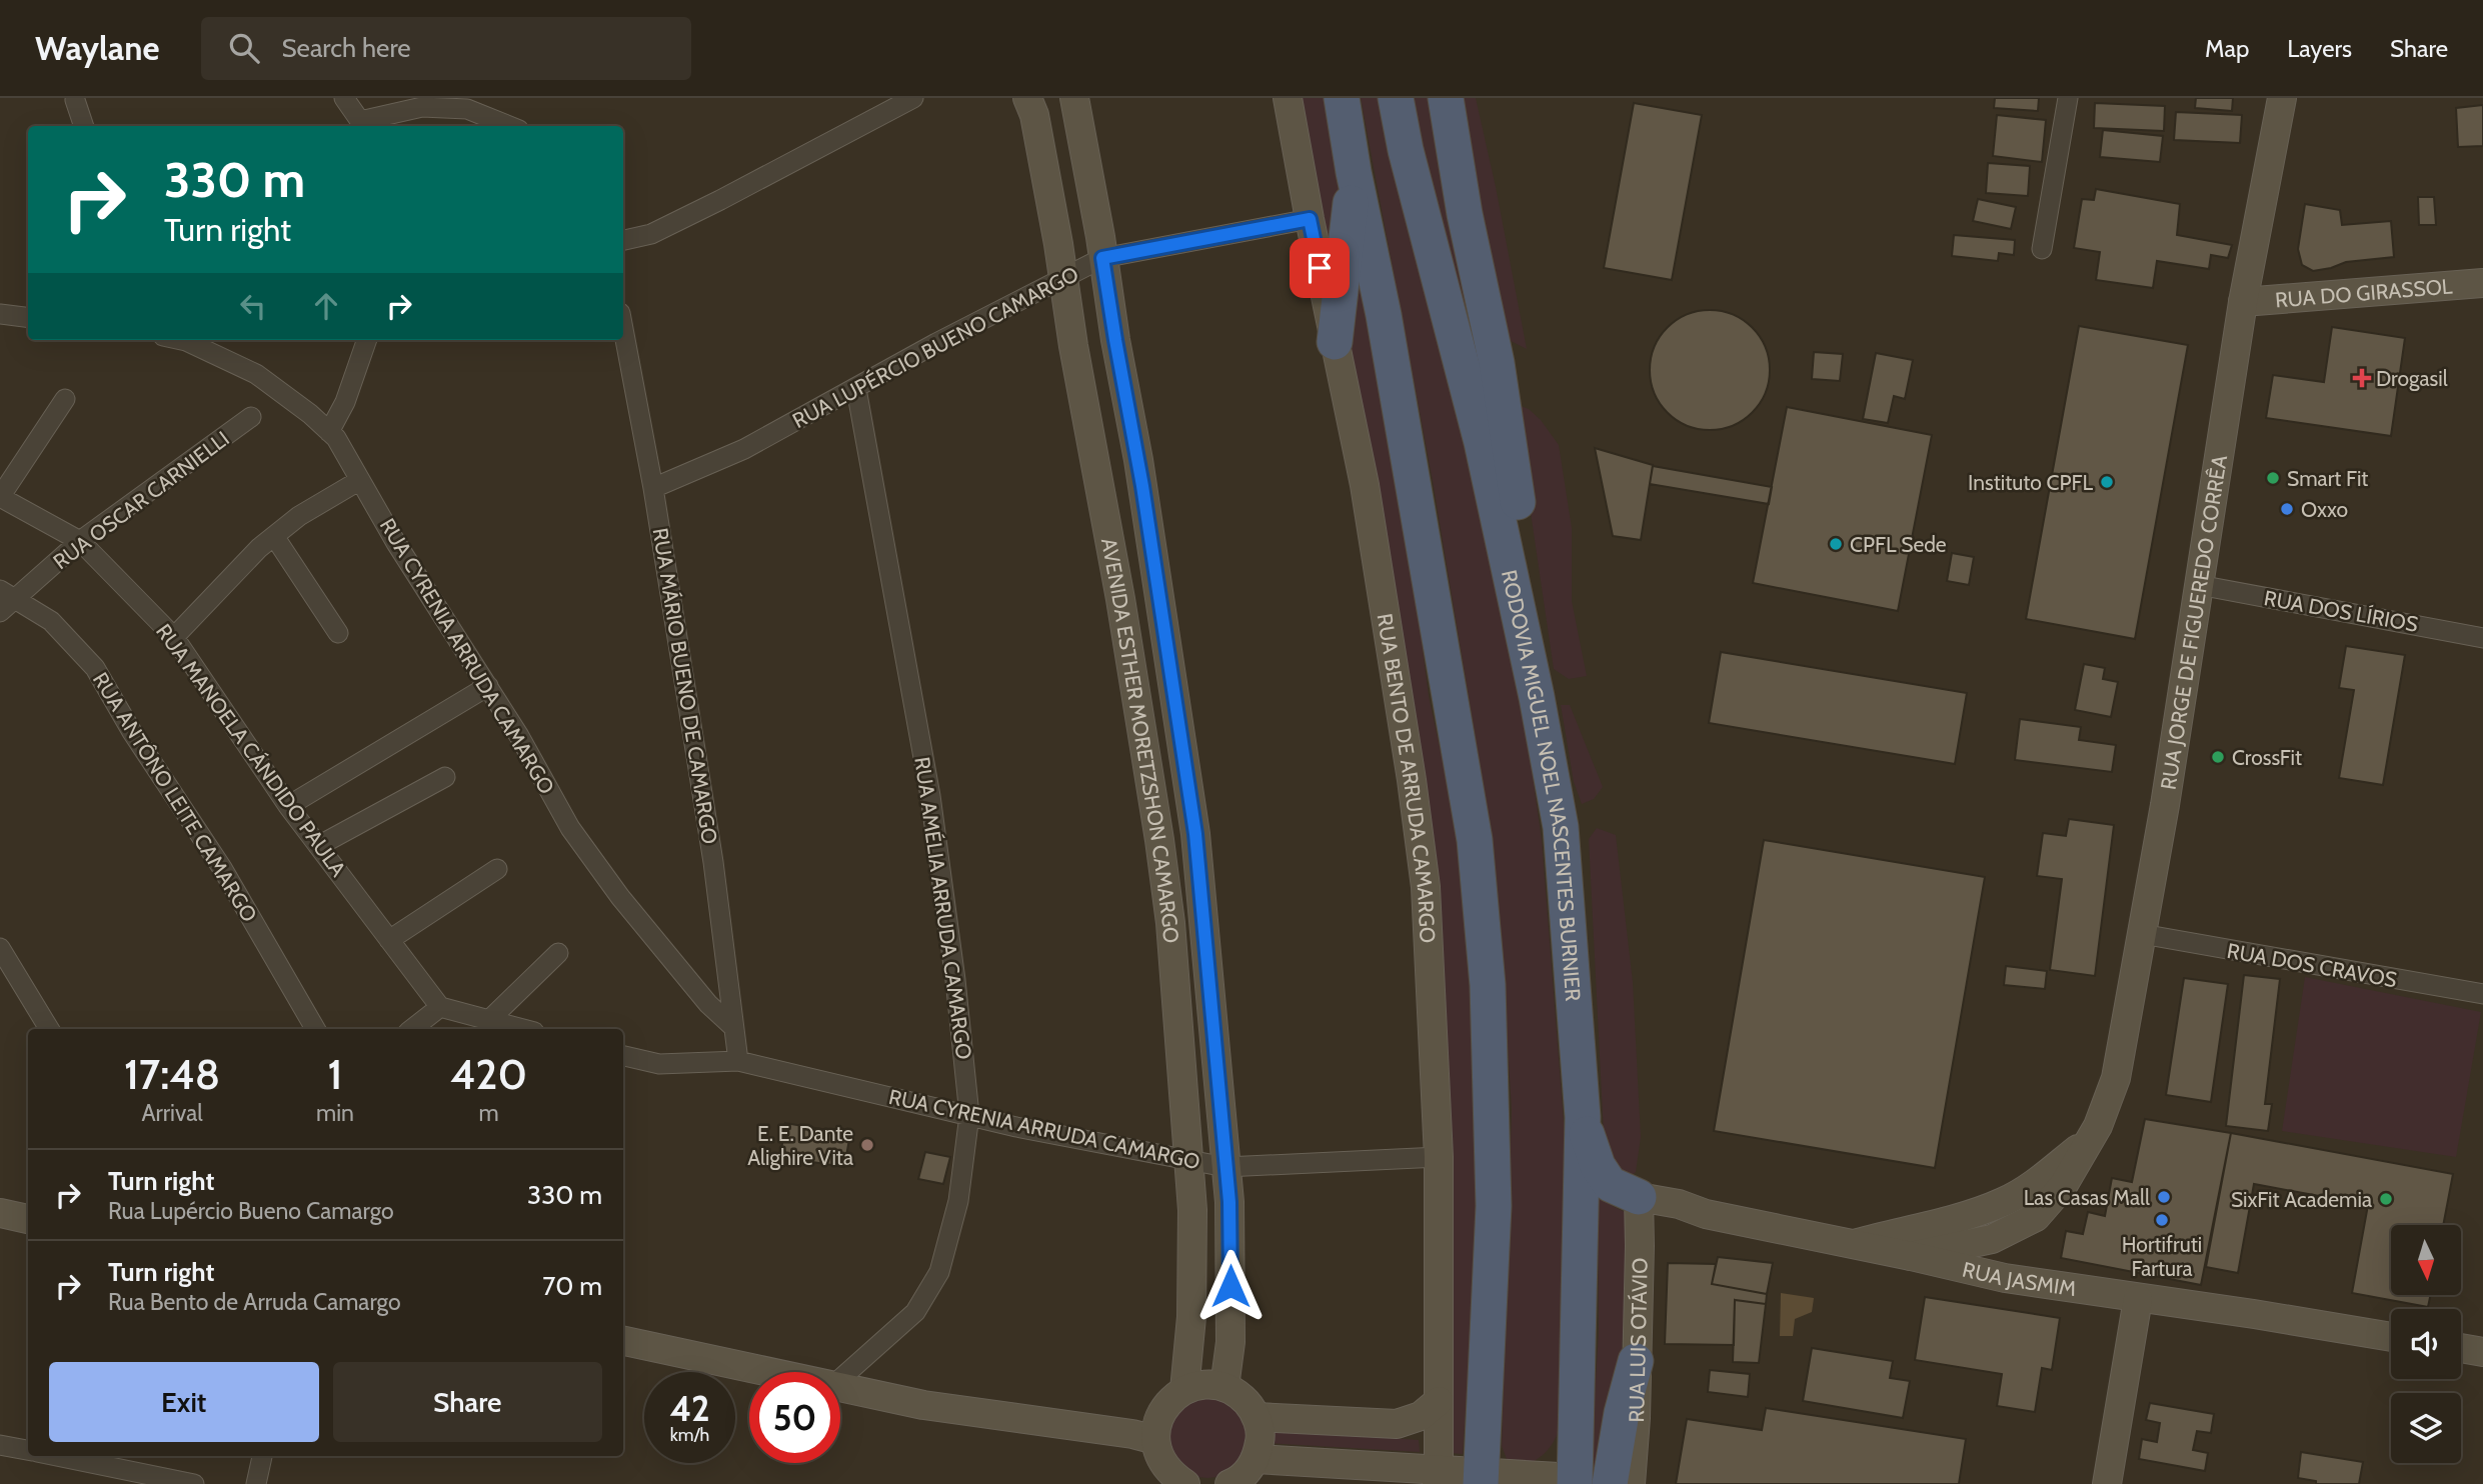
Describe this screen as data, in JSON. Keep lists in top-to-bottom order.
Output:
{
  "streets": {
    "highway": ["RODOVIA MIGUEL NOEL NASCENTES BURNIER"],
    "main road": [
      "RUA DO GIRASSOL",
      "RUA JORGE DE FIGUEREDO CORRÊA",
      "AVENIDA ESTHER MORETZSHON CAMARGO",
      "RUA BENTO DE ARRUDA CAMARGO",
      "RUA JASMIM",
      "RUA LUIS OTÁVIO"
    ],
    "street": [
      "RUA LUPÉRCIO BUENO CAMARGO",
      "RUA OSCAR CARNIELLI",
      "RUA DOS LÍRIOS",
      "RUA CYRENIA ARRUDA CAMARGO",
      "RUA MÁRIO BUENO DE CAMARGO",
      "RUA MANOELA CÁNDIDO PAULA",
      "RUA ANTÔNO LEITE CAMARGO",
      "RUA AMÉLIA ARRUDA CAMARGO",
      "RUA DOS CRAVOS"
    ]
  },
  "crossings": [
    ["RUA DO GIRASSOL", "RUA JORGE DE FIGUEREDO CORRÊA"],
    ["RUA LUPÉRCIO BUENO CAMARGO", "RUA MÁRIO BUENO DE CAMARGO"],
    ["RUA LUPÉRCIO BUENO CAMARGO", "AVENIDA ESTHER MORETZSHON CAMARGO"],
    ["RUA LUPÉRCIO BUENO CAMARGO", "RUA BENTO DE ARRUDA CAMARGO"],
    ["RUA LUPÉRCIO BUENO CAMARGO", "RUA AMÉLIA ARRUDA CAMARGO"],
    ["RUA OSCAR CARNIELLI", "RUA MANOELA CÁNDIDO PAULA"],
    ["RUA OSCAR CARNIELLI", "RUA ANTÔNO LEITE CAMARGO"],
    ["RUA DOS LÍRIOS", "RUA JORGE DE FIGUEREDO CORRÊA"],
    ["RUA JORGE DE FIGUEREDO CORRÊA", "RUA DOS CRAVOS"],
    ["RUA JORGE DE FIGUEREDO CORRÊA", "RUA JASMIM"],
    ["RUA CYRENIA ARRUDA CAMARGO", "RUA MÁRIO BUENO DE CAMARGO"],
    ["RUA CYRENIA ARRUDA CAMARGO", "AVENIDA ESTHER MORETZSHON CAMARGO"],
    ["RUA CYRENIA ARRUDA CAMARGO", "RUA BENTO DE ARRUDA CAMARGO"],
    ["RUA CYRENIA ARRUDA CAMARGO", "RUA AMÉLIA ARRUDA CAMARGO"],
    ["RUA JASMIM", "RUA LUIS OTÁVIO"]
  ],
  "places": {
    "health": ["Drogasil"],
    "other": [
      "Smart Fit",
      "Instituto CPFL",
      "Oxxo",
      "CPFL Sede",
      "CrossFit",
      "E. E. Dante Alighire Vita",
      "Las Casas Mall",
      "SixFit Academia",
      "Hortifruti Fartura"
    ]
  },
  "north": "bottom",
  "page": {
    "header": "Waylane",
    "search": "Search here",
    "nav": ["Map", "Layers", "Share"],
    "turn": ["330 m", "Turn right"],
    "eta": [
      "17:48",
      "Arrival",
      "1",
      "min",
      "420",
      "m"
    ],
    "list": [
      {
        "name": "Turn right",
        "note": "Rua Lupércio Bueno Camargo",
        "value": "330 m"
      },
      {
        "name": "Turn right",
        "note": "Rua Bento de Arruda Camargo",
        "value": "70 m"
      }
    ],
    "buttons": ["Exit", "Share"],
    "speed": "42 km/h",
    "limit": "50"
  }
}
